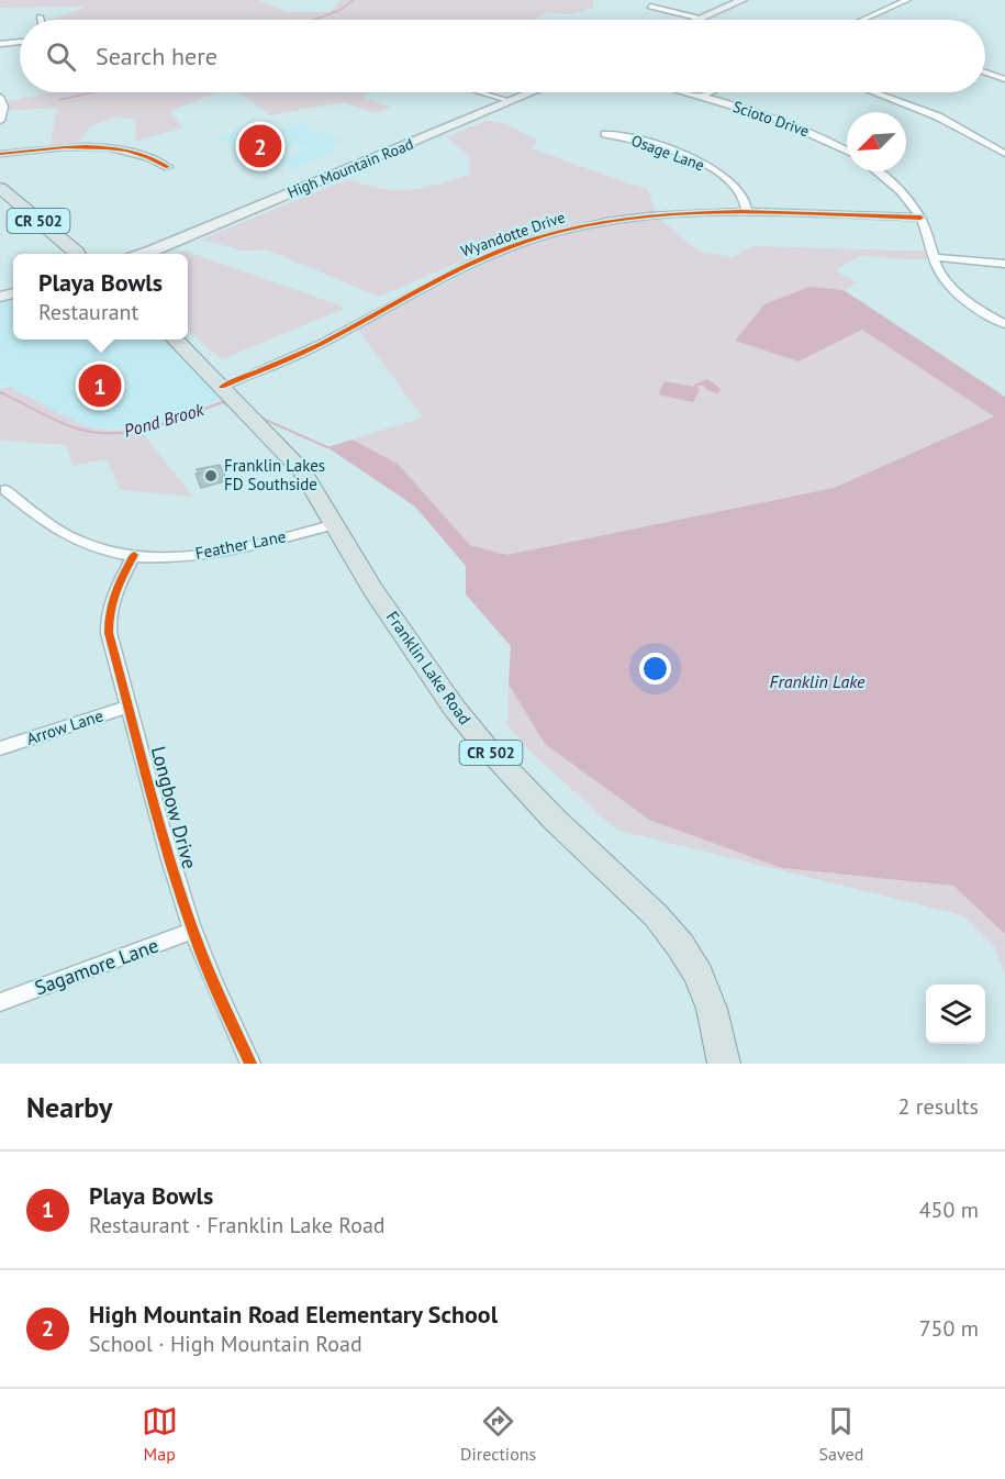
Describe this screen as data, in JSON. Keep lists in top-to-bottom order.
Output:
{
  "streets": {
    "main road": ["High Mountain Road", "CR 502", "Franklin Lake Road"],
    "street": [
      "Scioto Drive",
      "Osage Lane",
      "Wyandotte Drive",
      "Feather Lane",
      "Arrow Lane",
      "Longbow Drive",
      "Sagamore Lane"
    ]
  },
  "crossings": [
    ["Osage Lane", "Wyandotte Drive"],
    ["Wyandotte Drive", "Franklin Lake Road"],
    ["Feather Lane", "Franklin Lake Road"],
    ["Feather Lane", "Longbow Drive"],
    ["Arrow Lane", "Longbow Drive"],
    ["Longbow Drive", "Sagamore Lane"]
  ],
  "water": ["Pond Brook", "Franklin Lake"],
  "places": ["Franklin Lakes FD Southside"],
  "north": "bottom left",
  "page": {
    "search": "Search here",
    "pins": ["2", "1"],
    "popup": ["Playa Bowls", "Restaurant"],
    "heading": ["Nearby", "2 results"],
    "list": [
      {
        "mark": "1",
        "name": "Playa Bowls",
        "note": "Restaurant · Franklin Lake Road",
        "value": "450 m"
      },
      {
        "mark": "2",
        "name": "High Mountain Road Elementary School",
        "note": "School · High Mountain Road",
        "value": "750 m"
      }
    ],
    "nav": ["Map", "Directions", "Saved"]
  }
}
